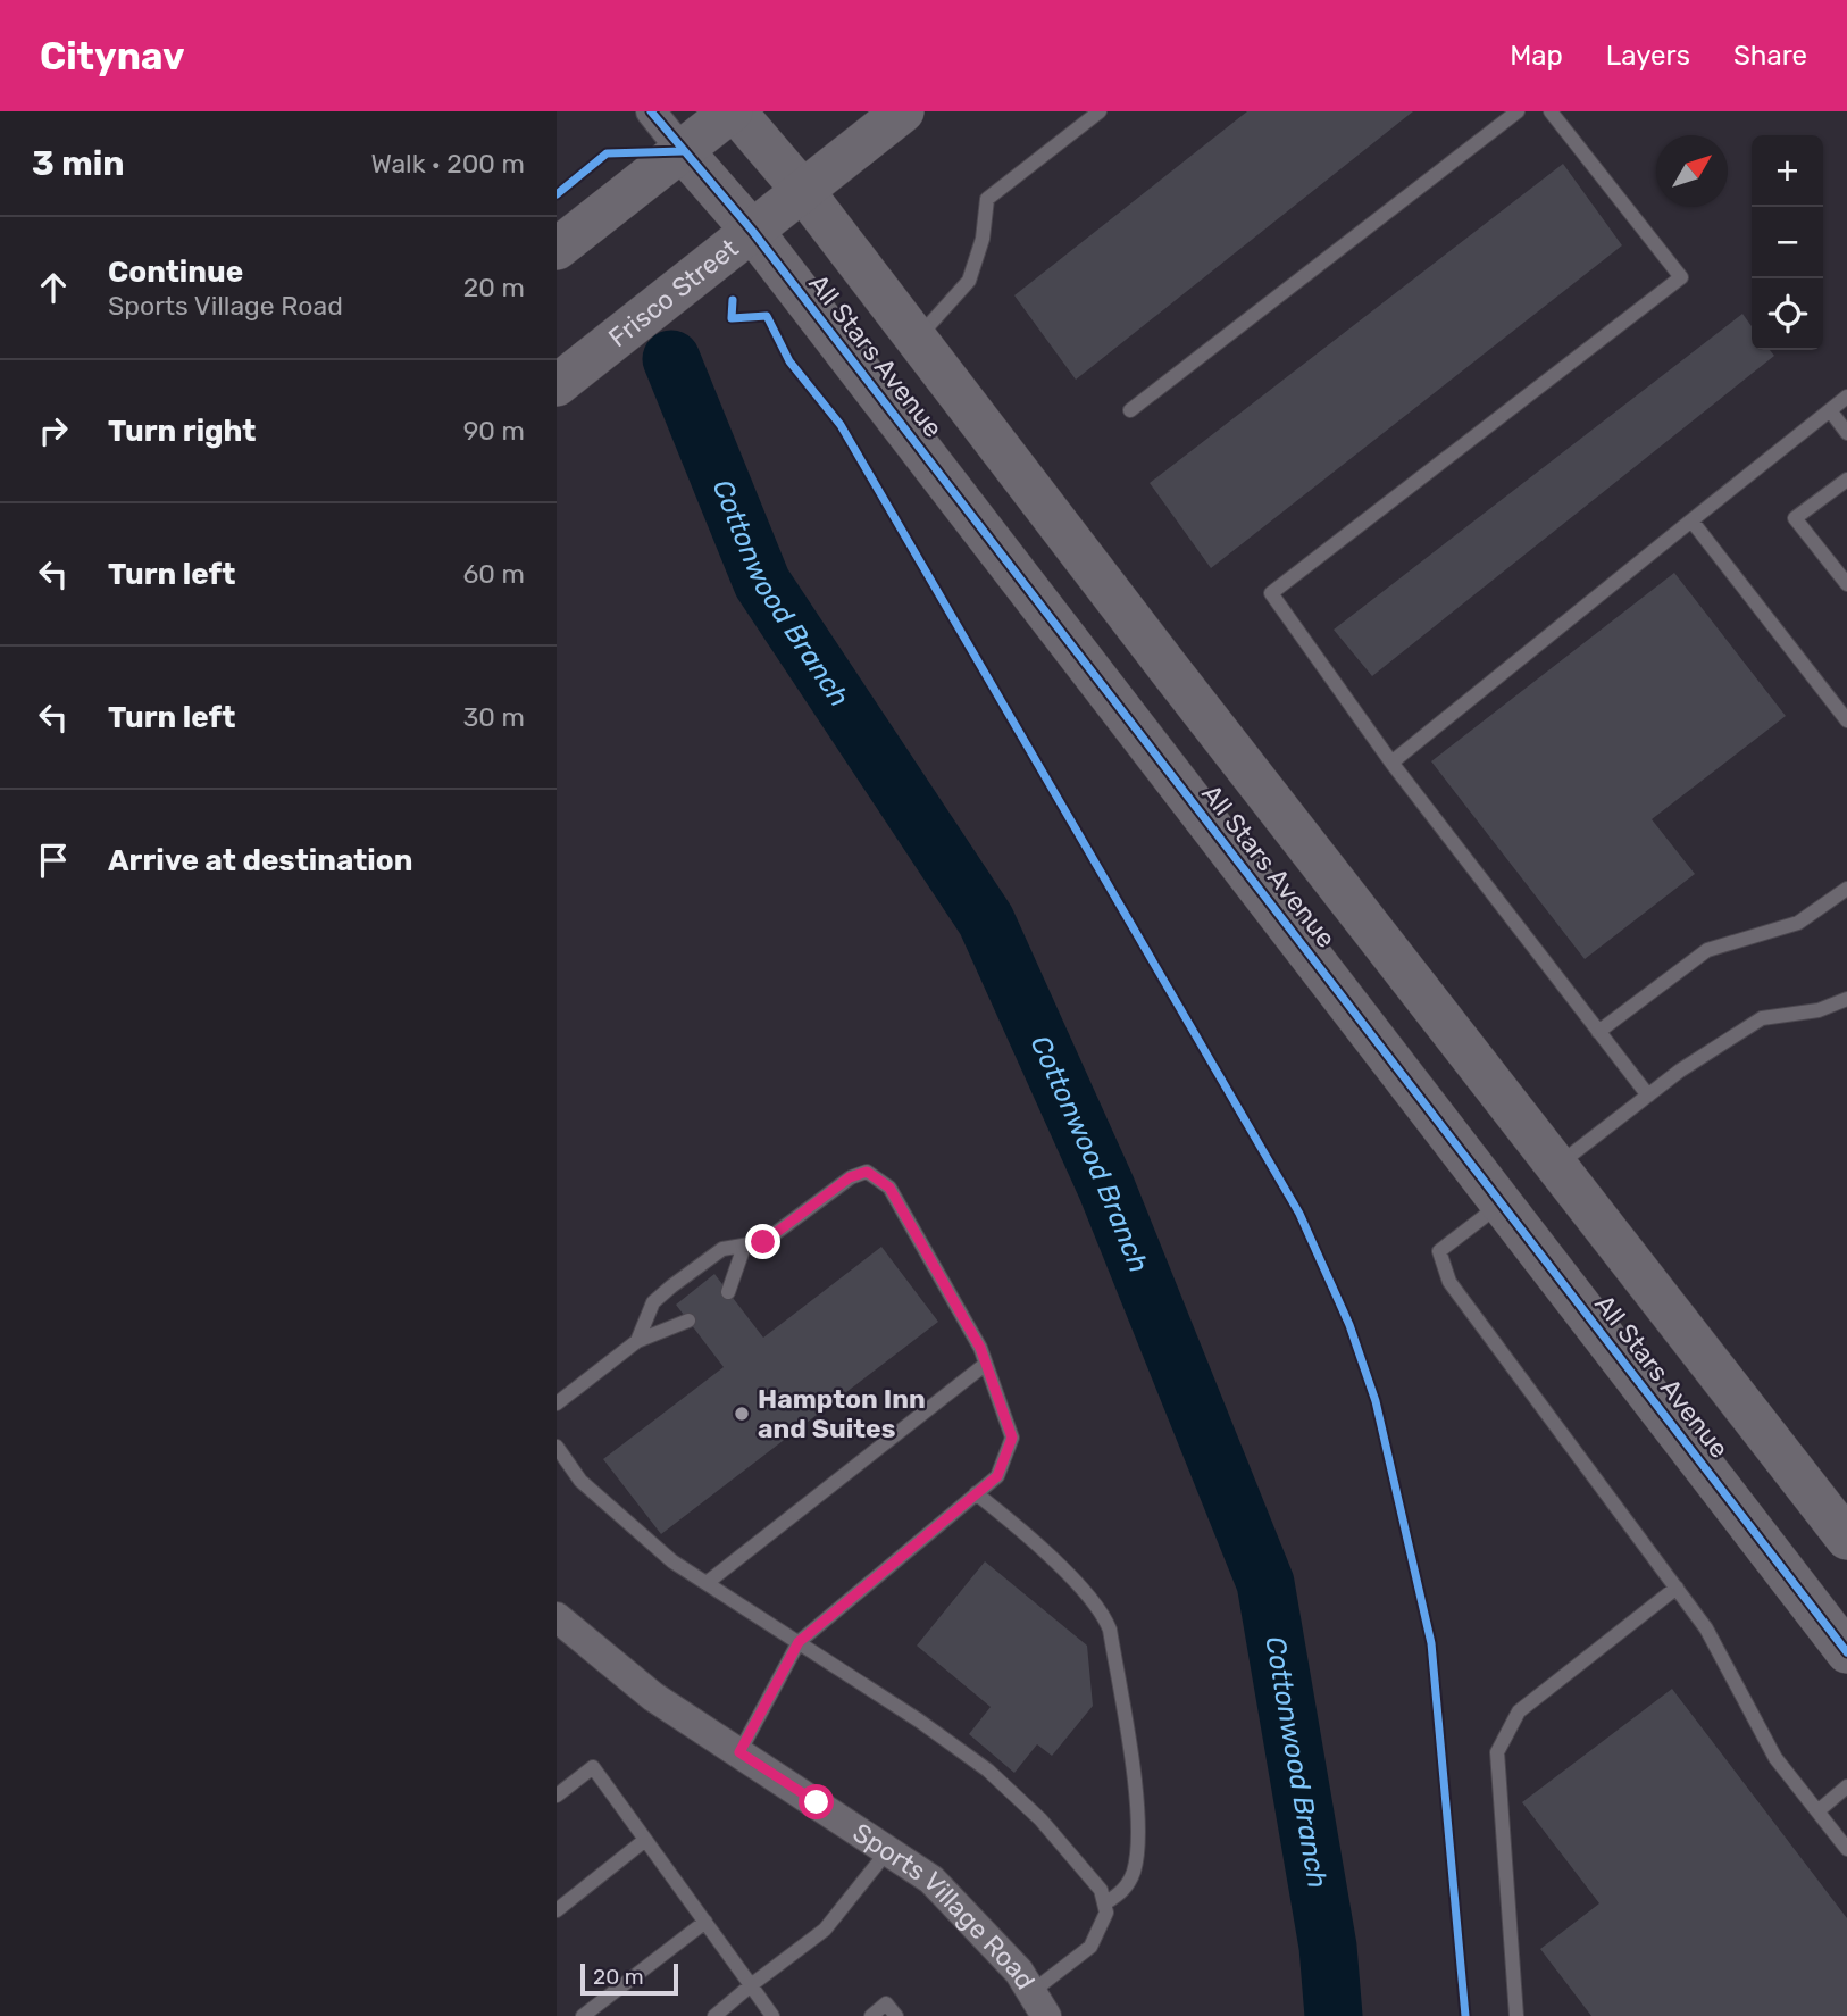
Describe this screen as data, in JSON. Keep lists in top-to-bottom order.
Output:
{
  "streets": {
    "street": ["Frisco Street", "All Stars Avenue", "Sports Village Road"]
  },
  "crossings": [
    ["Frisco Street", "All Stars Avenue"]
  ],
  "water": ["Cottonwood Branch"],
  "places": ["Hampton Inn and Suites"],
  "scale_bar": "20 m",
  "north": "top right",
  "page": {
    "header": "Citynav",
    "nav": ["Map", "Layers", "Share"],
    "heading": ["3 min", "Walk · 200 m"],
    "map_buttons": ["+", "−"],
    "list": [
      ["Continue", "Sports Village Road", "20 m"],
      ["Turn right", "90 m"],
      ["Turn left", "60 m"],
      ["Turn left", "30 m"],
      "Arrive at destination"
    ],
    "scale": "20 m"
  }
}
